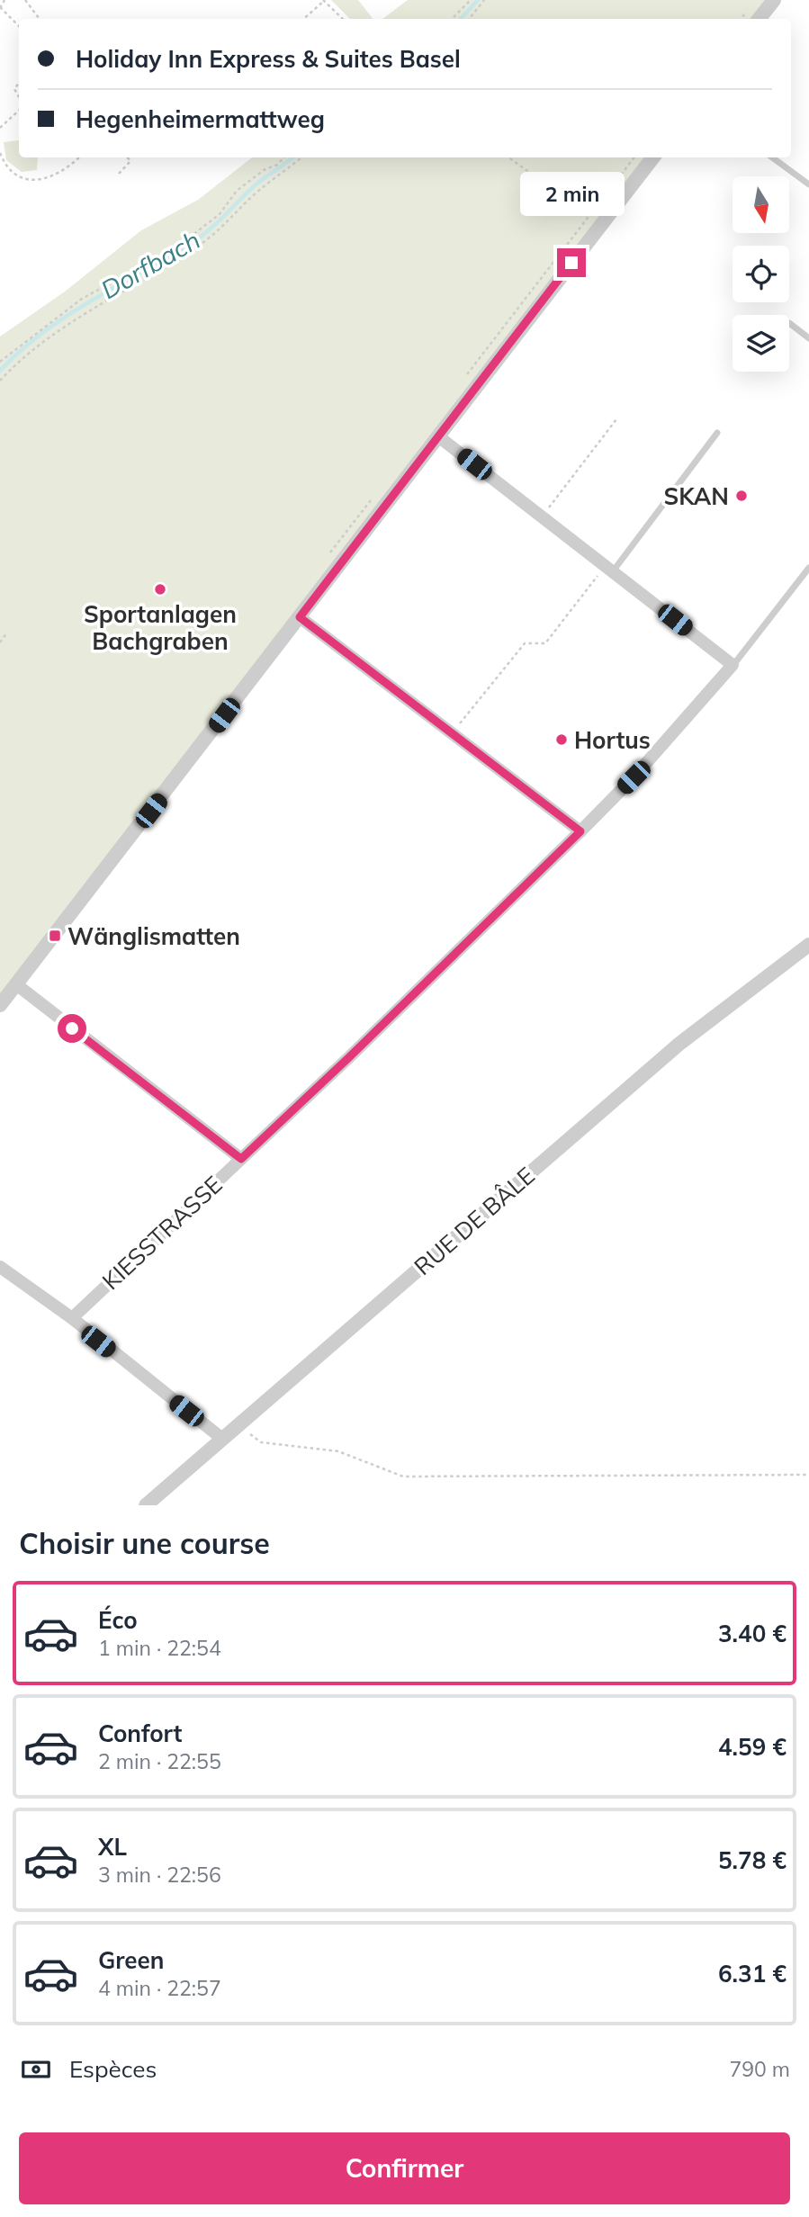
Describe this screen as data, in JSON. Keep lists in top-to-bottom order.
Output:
{
  "streets": {
    "street": ["RUE DE BÂLE", "KIESSTRASSE"]
  },
  "water": ["Dorfbach"],
  "places": {
    "other": ["SKAN", "Sportanlagen Bachgraben", "Hortus"],
    "transit": ["Wänglismatten"]
  },
  "north": "bottom",
  "page": {
    "banner": ["Holiday Inn Express & Suites Basel", "Hegenheimermattweg"],
    "bubble": "2 min",
    "heading": "Choisir une course",
    "list": [
      {
        "name": "Éco",
        "note": "1 min · 22:54",
        "value": "3.40 €"
      },
      {
        "name": "Confort",
        "note": "2 min · 22:55",
        "value": "4.59 €"
      },
      {
        "name": "XL",
        "note": "3 min · 22:56",
        "value": "5.78 €"
      },
      {
        "name": "Green",
        "note": "4 min · 22:57",
        "value": "6.31 €"
      }
    ],
    "pay": ["Espèces", "790 m"],
    "buttons": "Confirmer"
  }
}
